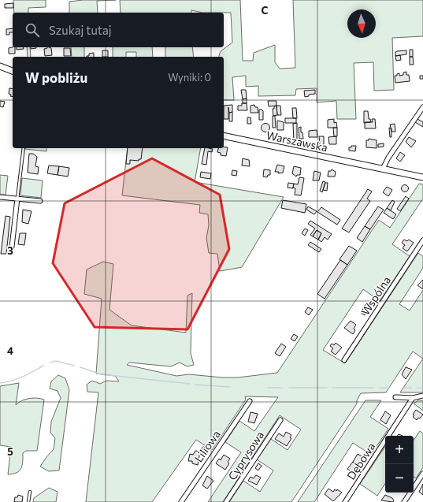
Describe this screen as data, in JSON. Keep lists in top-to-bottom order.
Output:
{
  "streets": {
    "main road": ["Warszawska"],
    "street": [
      "Wspólna",
      "Liliowa",
      "Cyprysowa",
      "Dębowa"
    ]
  },
  "north": "bottom",
  "page": {
    "search": "Szukaj tutaj",
    "heading": ["W pobliżu", "Wyniki: 0"],
    "map_buttons": ["+", "−"]
  },
  "grid": {
    "columns": ["C"],
    "rows": ["3", "4", "5"]
  }
}
